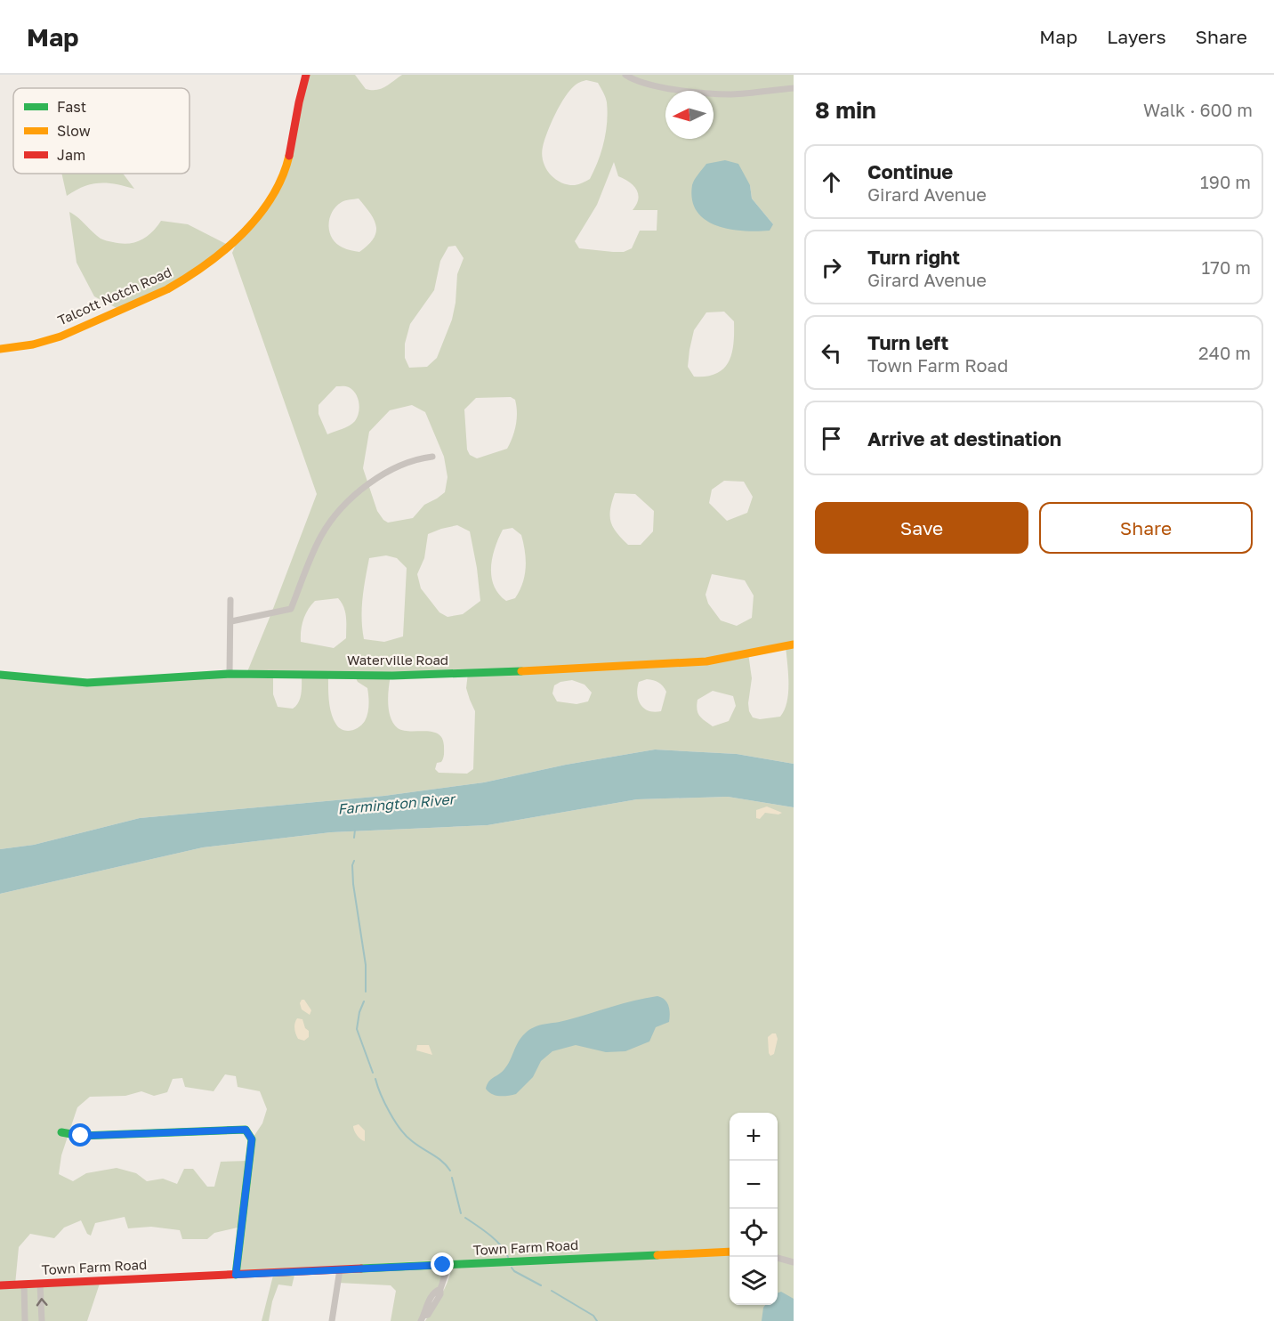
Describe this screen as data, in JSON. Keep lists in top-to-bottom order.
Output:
{
  "streets": {
    "main road": ["Talcott Notch Road", "Waterville Road", "Town Farm Road"]
  },
  "water": ["Farmington River"],
  "legend": ["Fast", "Slow", "Jam"],
  "north": "left",
  "page": {
    "header": "Map",
    "nav": ["Map", "Layers", "Share"],
    "heading": ["8 min", "Walk · 600 m"],
    "list": [
      ["Continue", "Girard Avenue", "190 m"],
      ["Turn right", "Girard Avenue", "170 m"],
      ["Turn left", "Town Farm Road", "240 m"],
      "Arrive at destination"
    ],
    "buttons": ["Save", "Share"],
    "map_buttons": ["+", "−"]
  }
}
